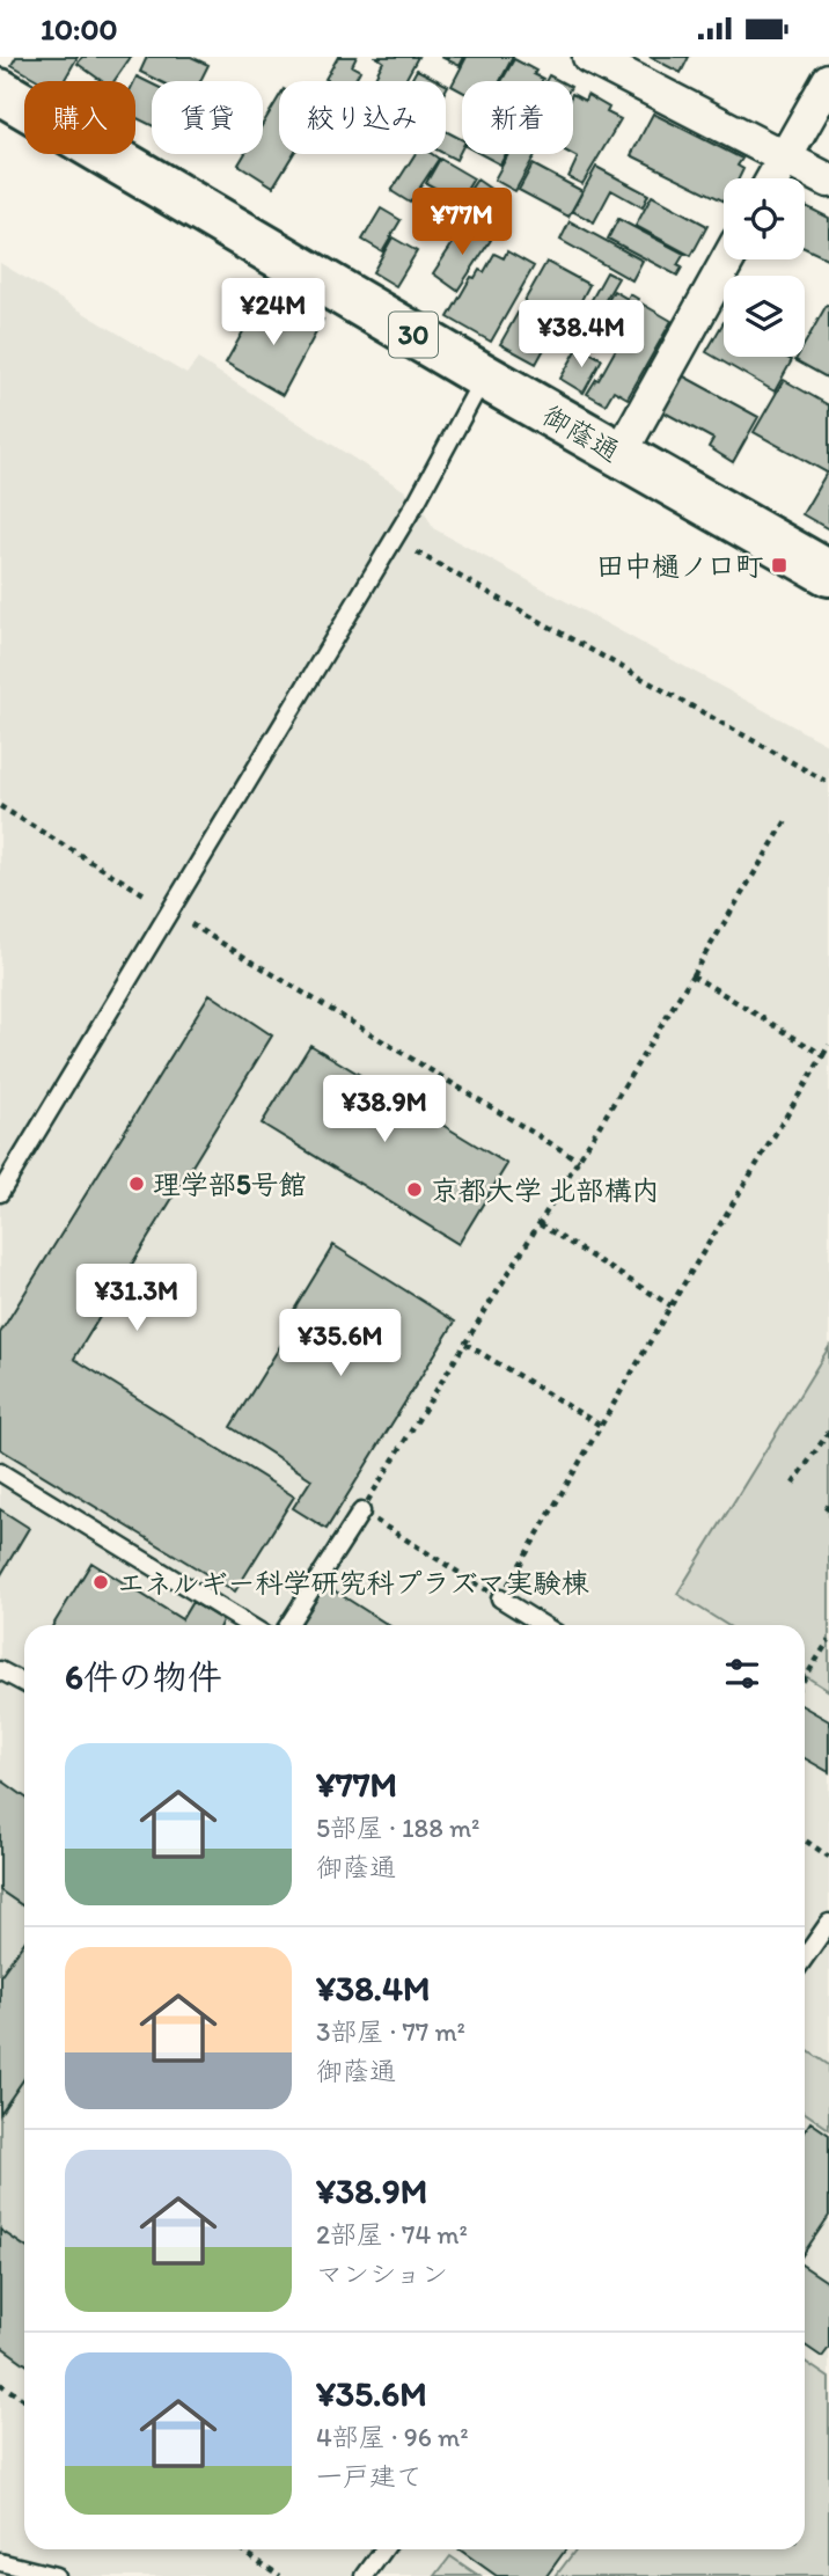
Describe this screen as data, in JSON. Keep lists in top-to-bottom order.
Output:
{
  "streets": {
    "main road": ["30", "御蔭通"]
  },
  "places": {
    "transit": ["田中樋ノ口町"],
    "other": ["理学部5号館", "京都大学 北部構内", "エネルギー科学研究科プラズマ実験棟"]
  },
  "page": {
    "status": "10:00",
    "chip": [
      "購入",
      "賃貸",
      "絞り込み",
      "新着"
    ],
    "price": [
      "¥77M",
      "¥24M",
      "¥38.4M",
      "¥38.9M",
      "¥31.3M",
      "¥35.6M"
    ],
    "heading": "6件の物件",
    "list": [
      {
        "name": "¥77M",
        "note": "5部屋 · 188 m² · 御蔭通"
      },
      {
        "name": "¥38.4M",
        "note": "3部屋 · 77 m² · 御蔭通"
      },
      {
        "name": "¥38.9M",
        "note": "2部屋 · 74 m² · マンション"
      },
      {
        "name": "¥35.6M",
        "note": "4部屋 · 96 m² · 一戸建て"
      }
    ]
  }
}
